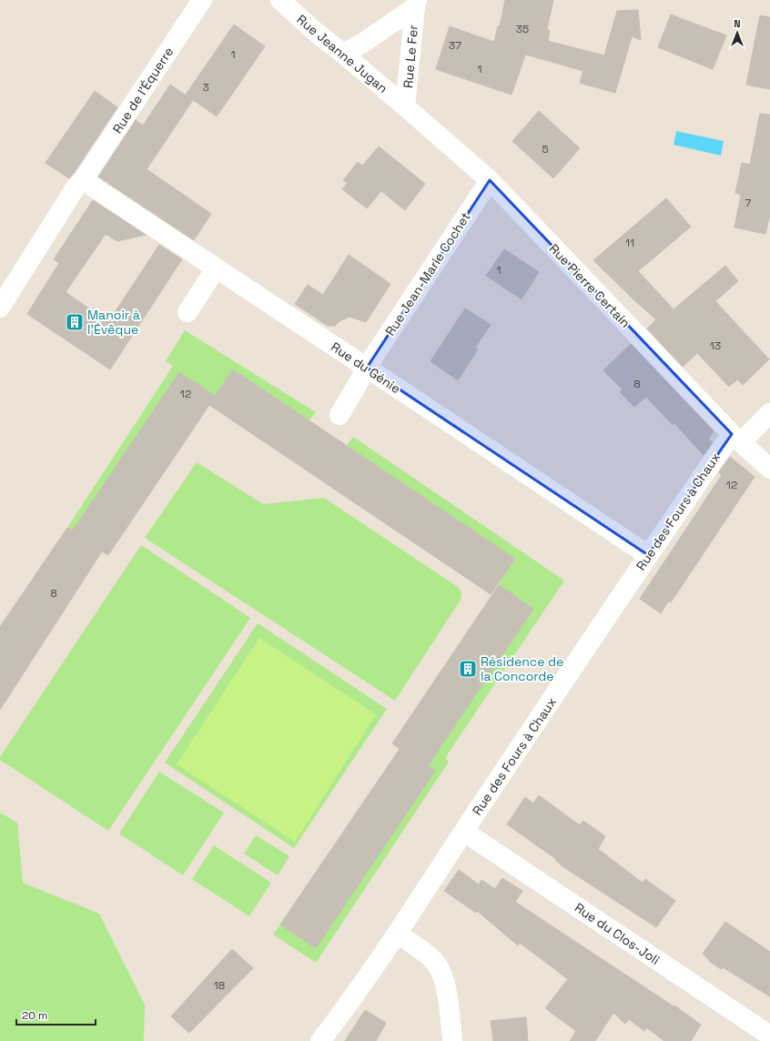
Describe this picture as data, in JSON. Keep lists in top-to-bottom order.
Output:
{
  "streets": {
    "street": [
      "Rue Jeanne Jugan",
      "Rue Le Fer",
      "Rue de l'Équerre",
      "Rue Jean-Marie Cochet",
      "Rue Pierre Certain",
      "Rue du Génie",
      "Rue des Fours à Chaux",
      "Rue du Clos-Joli"
    ]
  },
  "crossings": [
    ["Rue Jeanne Jugan", "Rue Le Fer"],
    ["Rue Jeanne Jugan", "Rue Pierre Certain"],
    ["Rue Le Fer", "Rue Pierre Certain"],
    ["Rue de l'Équerre", "Rue du Génie"],
    ["Rue Jean-Marie Cochet", "Rue Pierre Certain"],
    ["Rue Jean-Marie Cochet", "Rue du Génie"],
    ["Rue Pierre Certain", "Rue des Fours à Chaux"],
    ["Rue du Génie", "Rue des Fours à Chaux"],
    ["Rue des Fours à Chaux", "Rue du Clos-Joli"]
  ],
  "places": {
    "building": ["Manoir à l'Évêque", "Résidence de la Concorde"]
  },
  "house_numbers": [
    "35",
    "37",
    "1",
    "1",
    "3",
    "5",
    "7",
    "11",
    "1",
    "13",
    "8",
    "12",
    "12",
    "8",
    "18"
  ],
  "scale_bar": "20 m",
  "north": "top"
}
